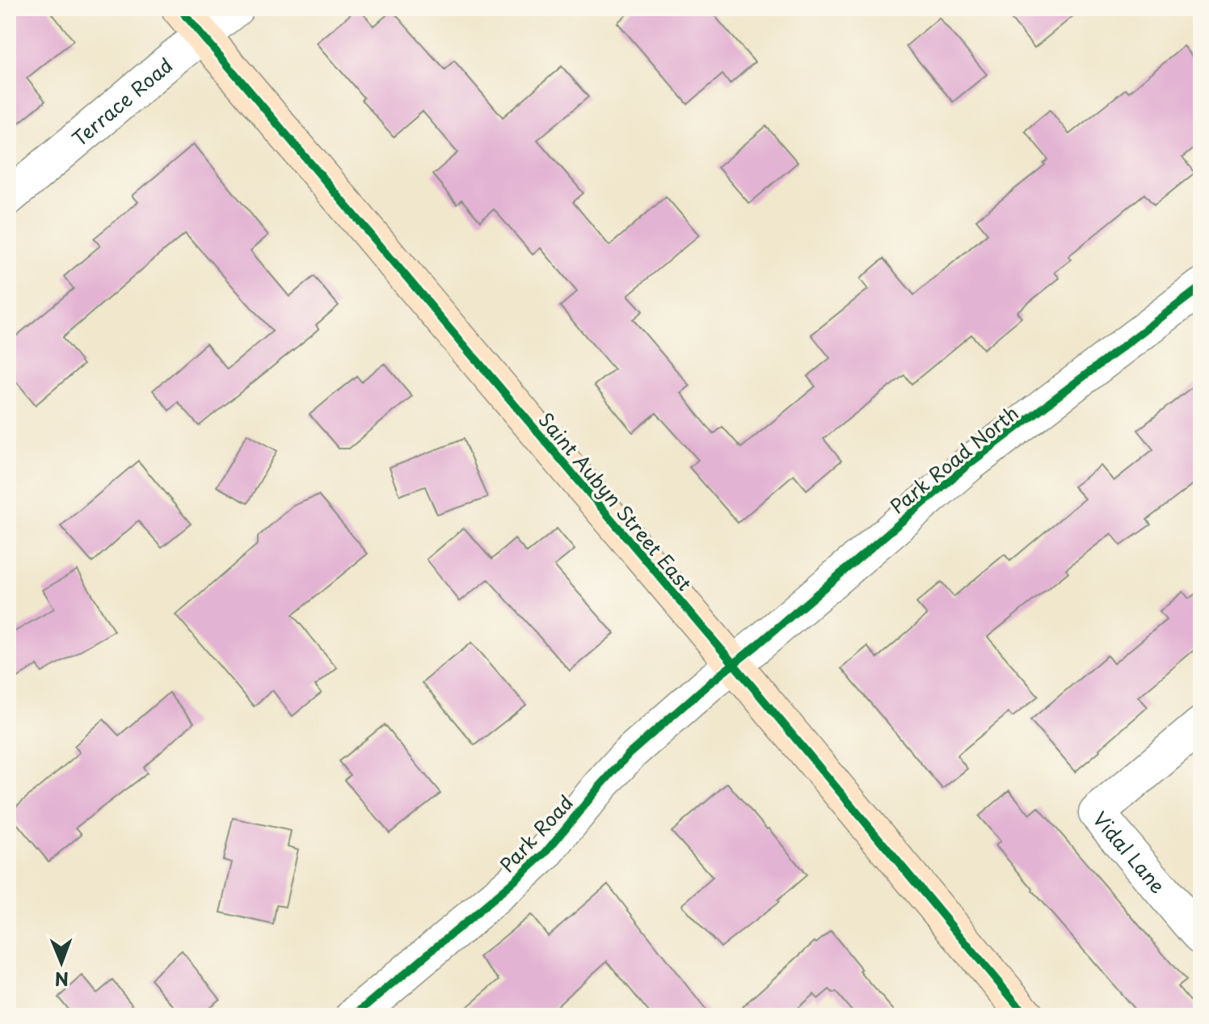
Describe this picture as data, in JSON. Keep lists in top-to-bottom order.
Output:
{
  "streets": {
    "main road": ["Saint Aubyn Street East"],
    "street": [
      "Terrace Road",
      "Park Road North",
      "Park Road",
      "Vidal Lane"
    ]
  },
  "crossings": [
    ["Terrace Road", "Saint Aubyn Street East"],
    ["Park Road North", "Saint Aubyn Street East"],
    ["Park Road North", "Park Road"],
    ["Saint Aubyn Street East", "Park Road"]
  ],
  "north": "bottom"
}
